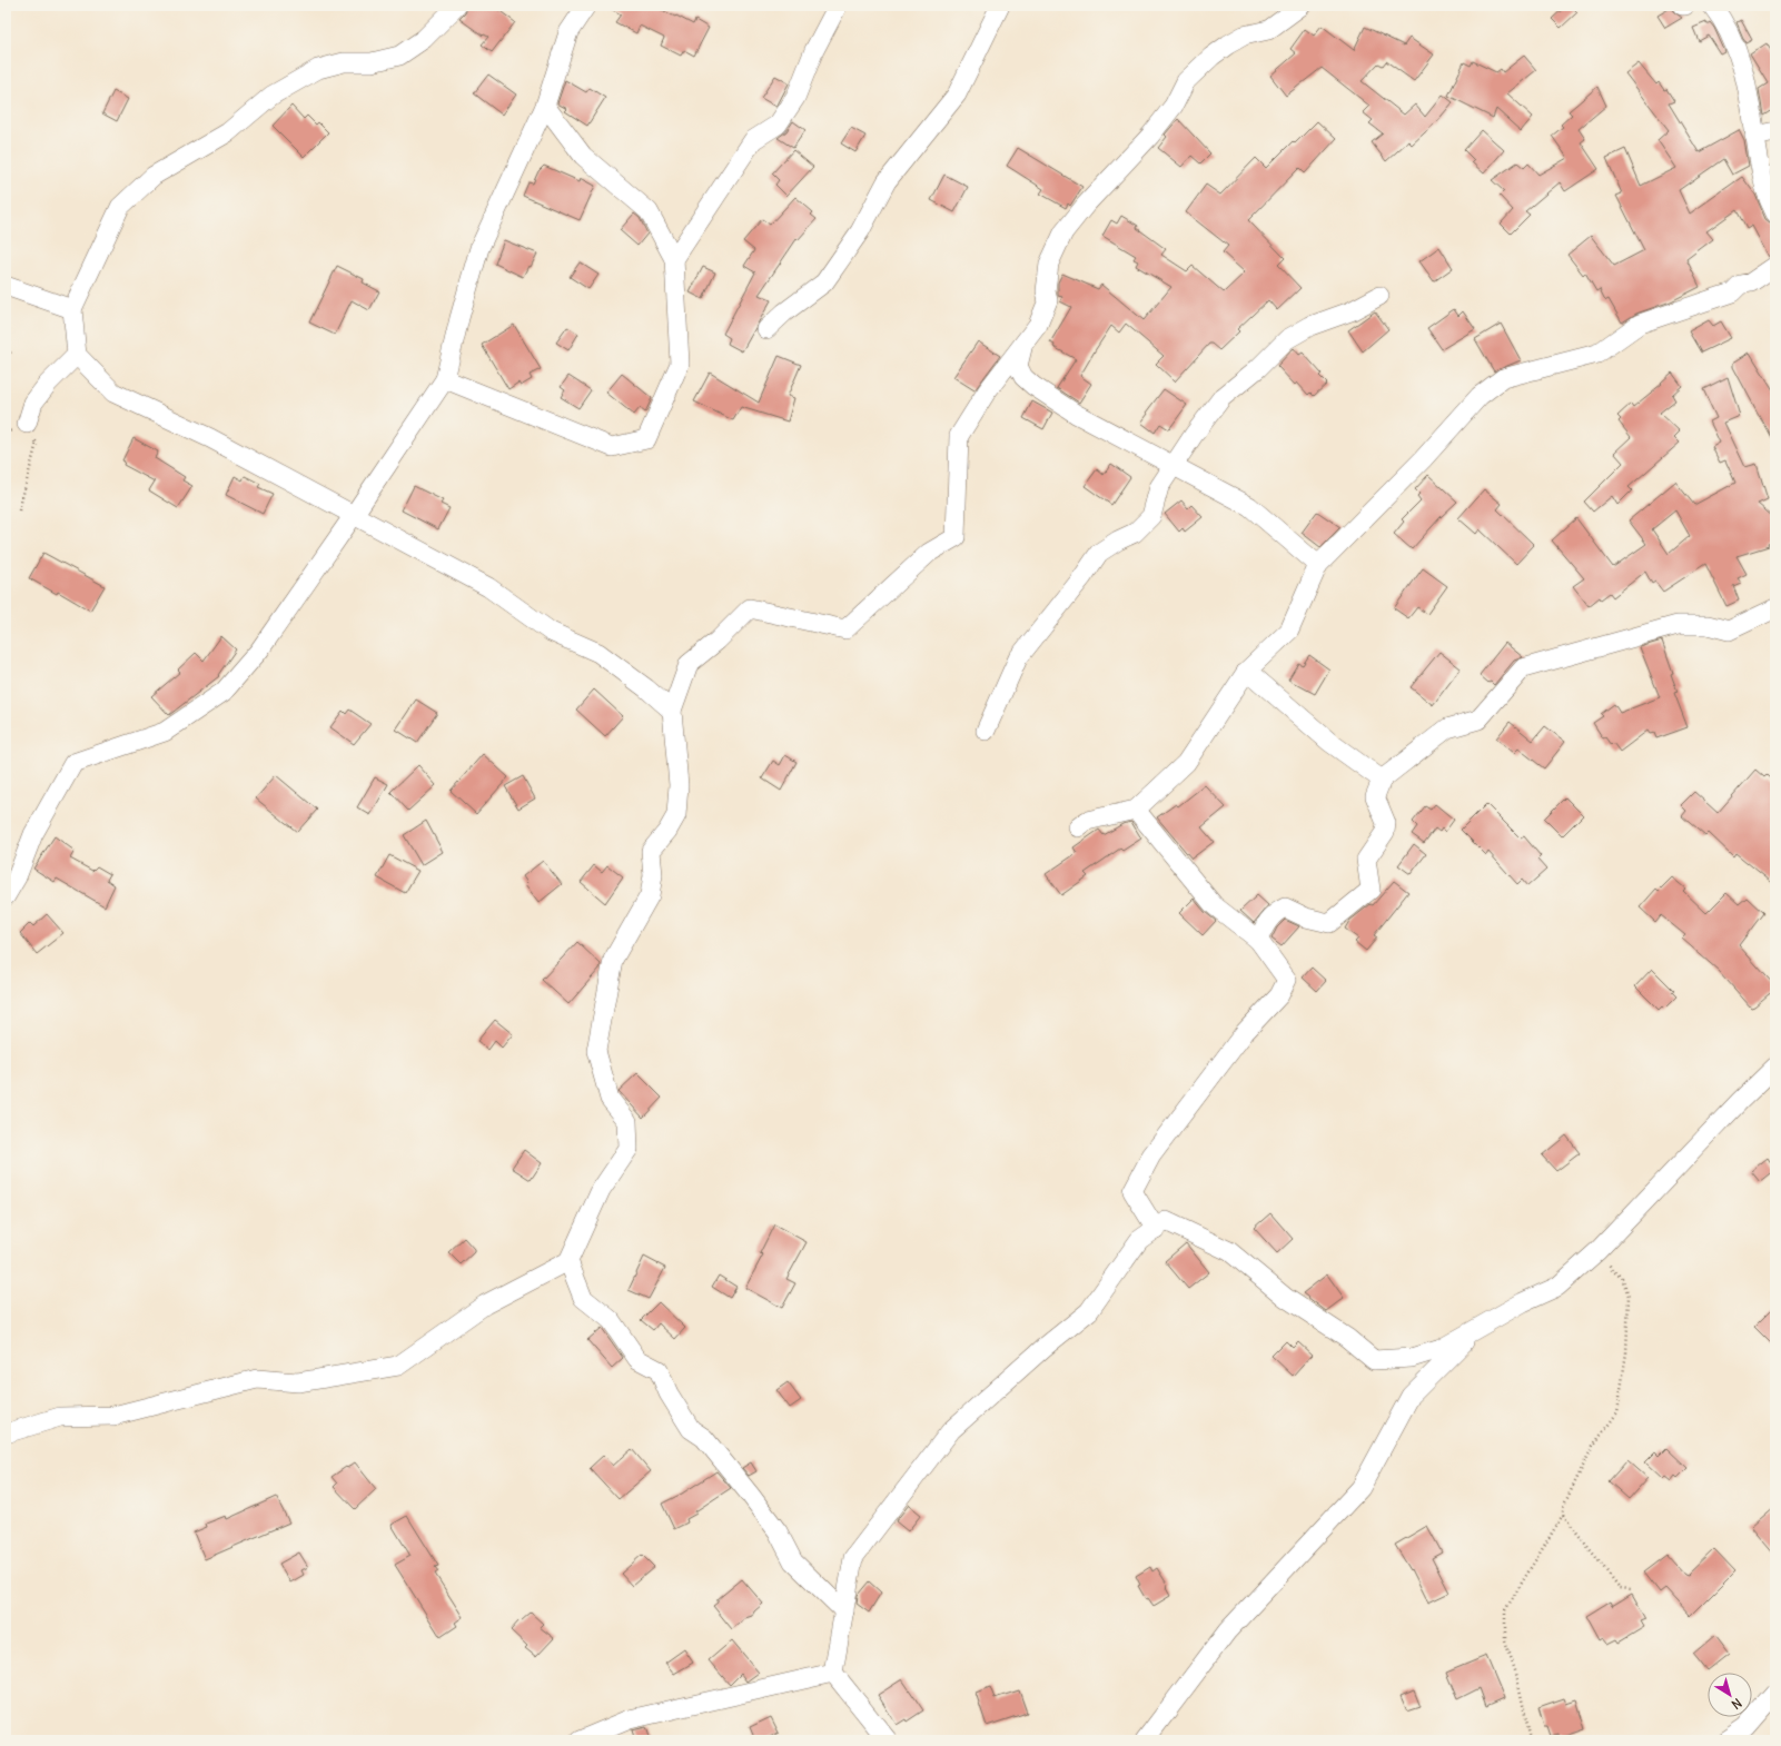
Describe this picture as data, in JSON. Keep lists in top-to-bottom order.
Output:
{
  "north": "bottom right"
}
